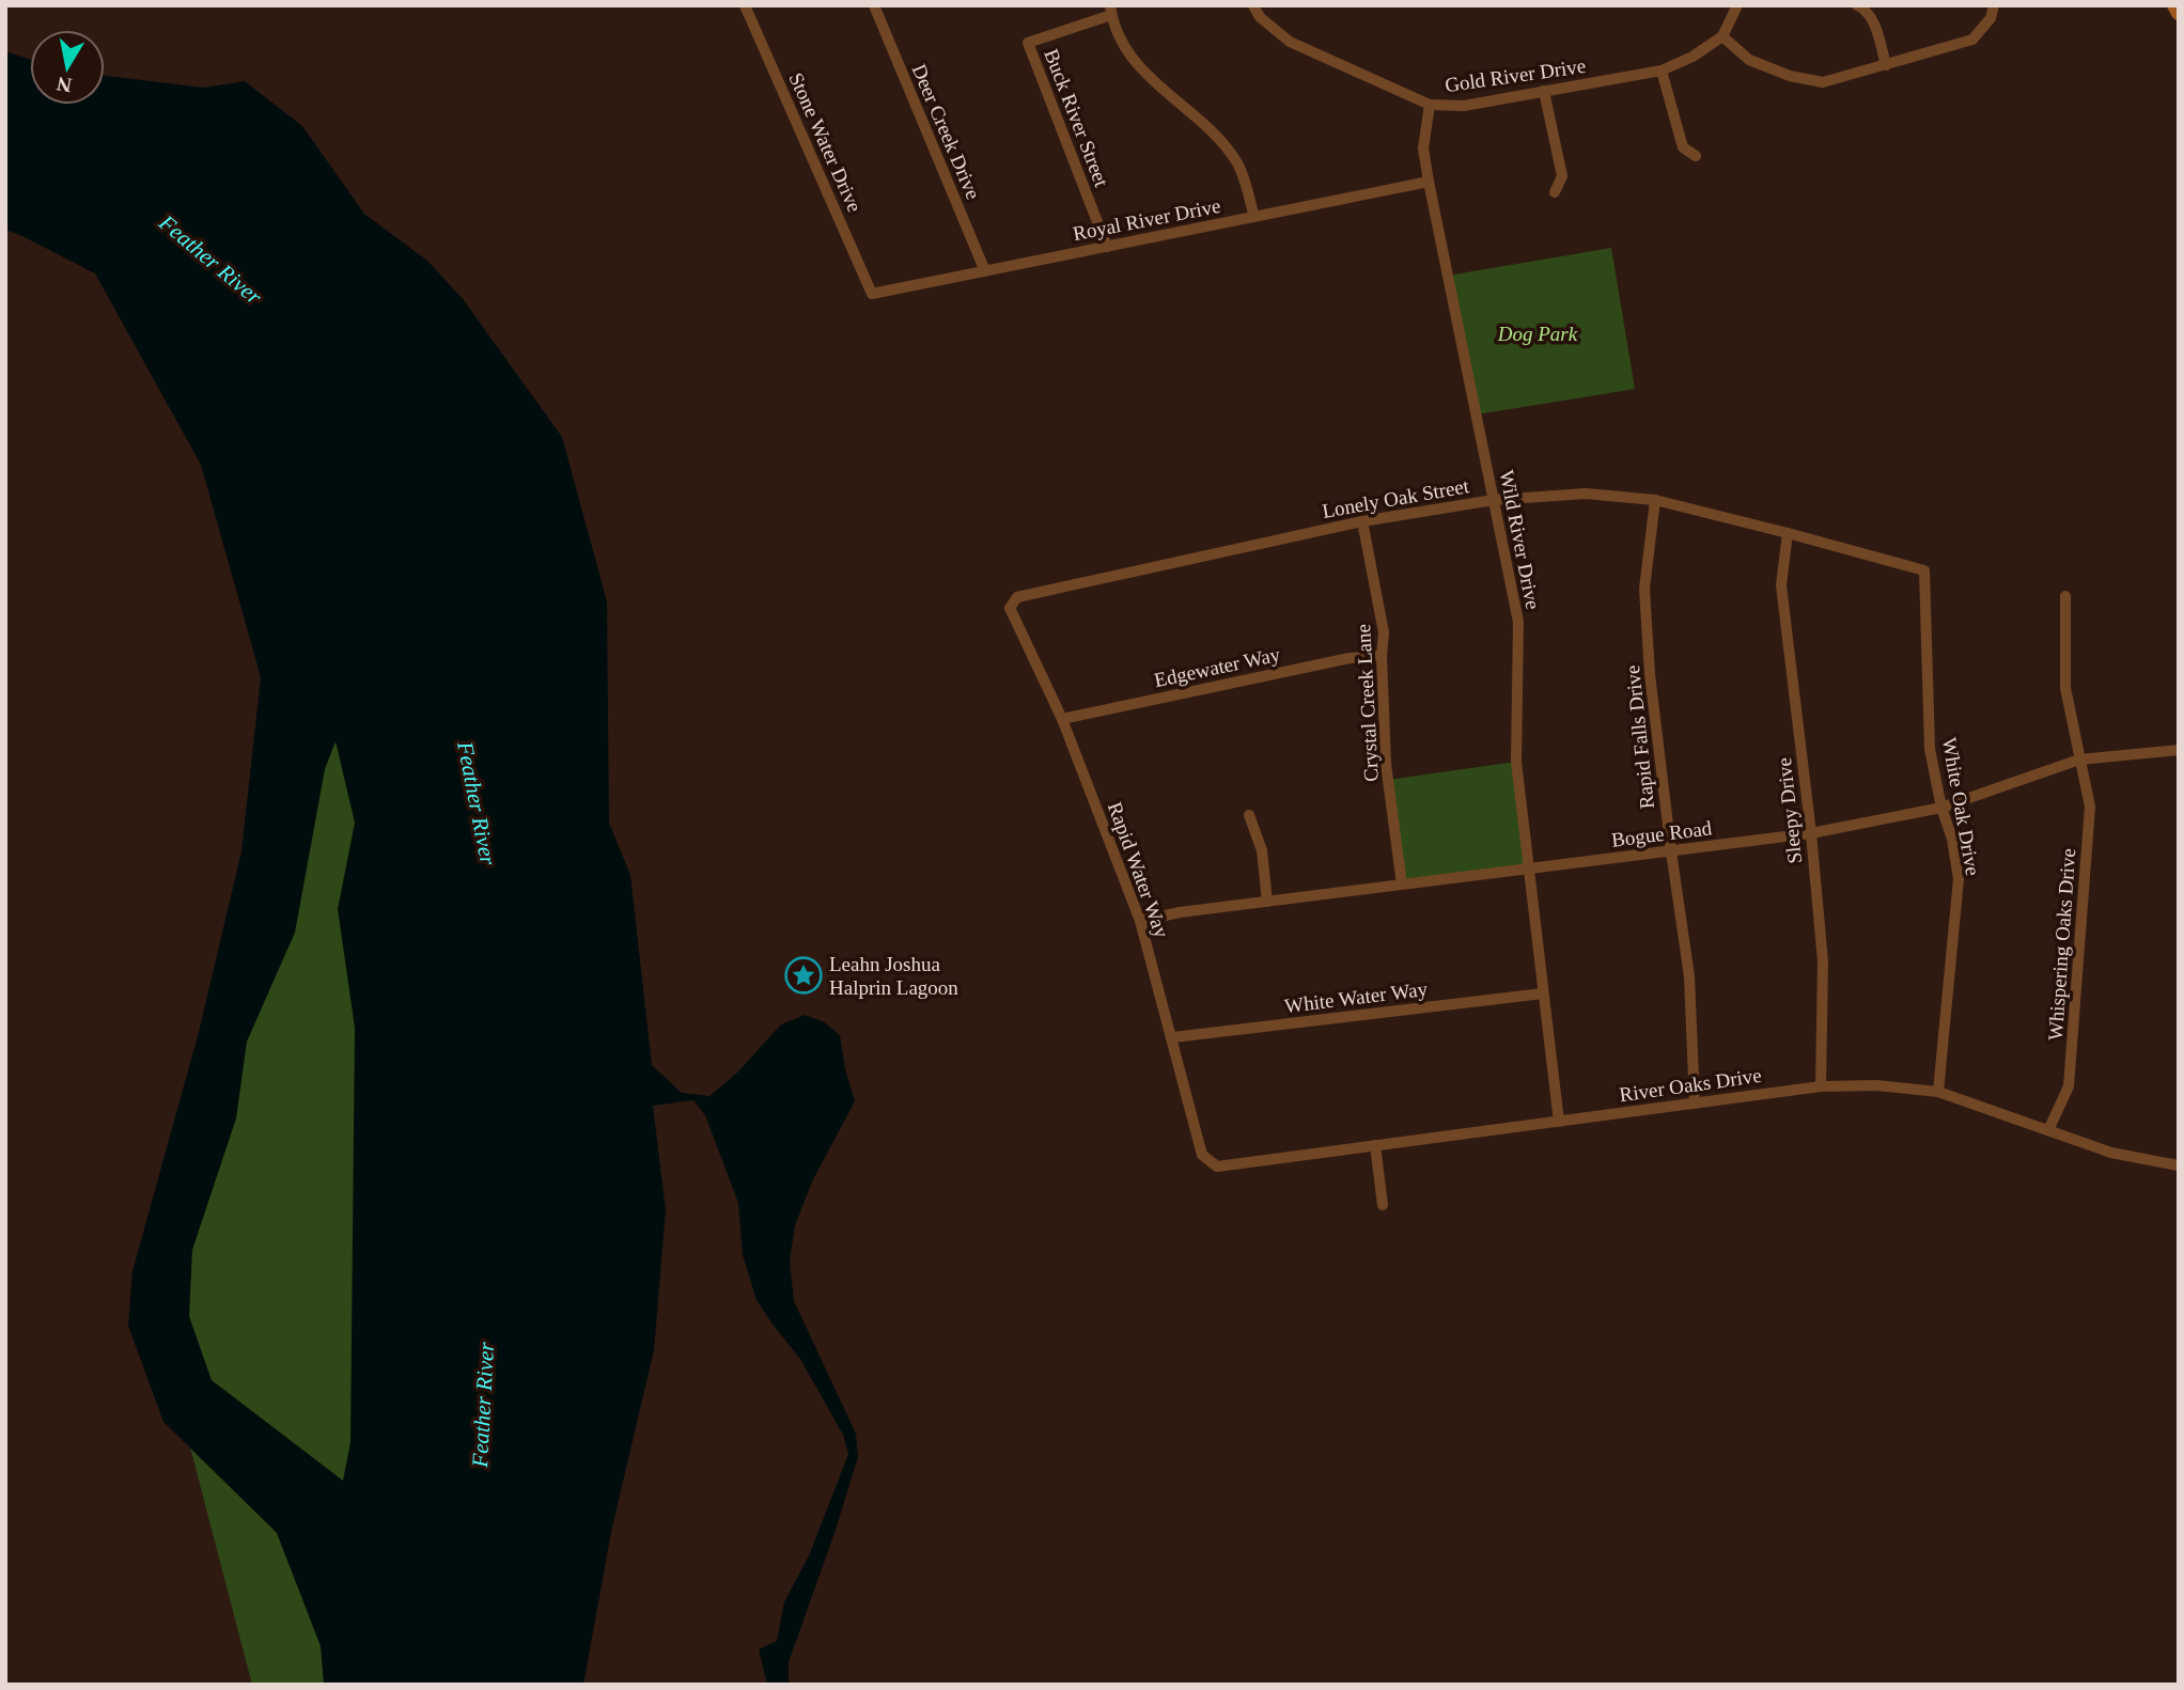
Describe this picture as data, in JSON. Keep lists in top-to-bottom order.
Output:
{
  "streets": {
    "street": [
      "Gold River Drive",
      "Buck River Street",
      "Deer Creek Drive",
      "Stone Water Drive",
      "Royal River Drive",
      "Lonely Oak Street",
      "Wild River Drive",
      "Edgewater Way",
      "Crystal Creek Lane",
      "Rapid Falls Drive",
      "White Oak Drive",
      "Sleepy Drive",
      "Bogue Road",
      "Rapid Water Way",
      "Whispering Oaks Drive",
      "White Water Way",
      "River Oaks Drive"
    ]
  },
  "crossings": [
    ["Gold River Drive", "Wild River Drive"],
    ["Buck River Street", "Royal River Drive"],
    ["Deer Creek Drive", "Royal River Drive"],
    ["Stone Water Drive", "Royal River Drive"],
    ["Royal River Drive", "Wild River Drive"],
    ["Lonely Oak Street", "Wild River Drive"],
    ["Lonely Oak Street", "Crystal Creek Lane"],
    ["Lonely Oak Street", "Rapid Falls Drive"],
    ["Lonely Oak Street", "White Oak Drive"],
    ["Lonely Oak Street", "Sleepy Drive"],
    ["Lonely Oak Street", "Rapid Water Way"],
    ["Wild River Drive", "Bogue Road"],
    ["Wild River Drive", "White Water Way"],
    ["Wild River Drive", "River Oaks Drive"],
    ["Edgewater Way", "Crystal Creek Lane"],
    ["Edgewater Way", "Rapid Water Way"],
    ["Crystal Creek Lane", "Bogue Road"],
    ["Rapid Falls Drive", "Bogue Road"],
    ["Rapid Falls Drive", "River Oaks Drive"],
    ["White Oak Drive", "Bogue Road"],
    ["White Oak Drive", "River Oaks Drive"],
    ["Sleepy Drive", "Bogue Road"],
    ["Sleepy Drive", "River Oaks Drive"],
    ["Bogue Road", "Rapid Water Way"],
    ["Bogue Road", "Whispering Oaks Drive"],
    ["Rapid Water Way", "White Water Way"],
    ["Rapid Water Way", "River Oaks Drive"],
    ["Whispering Oaks Drive", "River Oaks Drive"]
  ],
  "water": ["Feather River"],
  "parks": ["Dog Park"],
  "places": {
    "place": ["Leahn Joshua Halprin Lagoon"]
  },
  "north": "bottom"
}
